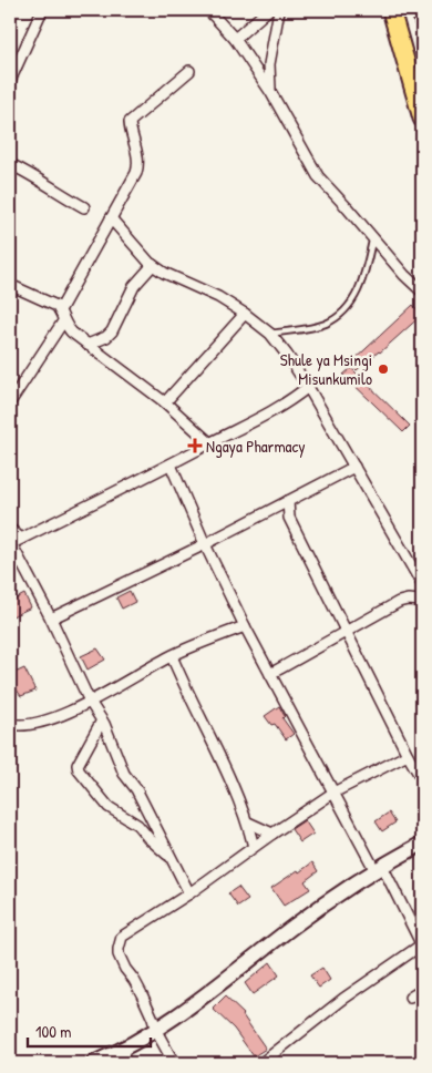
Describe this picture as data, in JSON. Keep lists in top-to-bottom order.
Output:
{
  "places": {
    "other": ["Shule ya Msingi Misunkumilo"],
    "health": ["Ngaya Pharmacy"]
  },
  "scale_bar": "100 m"
}
